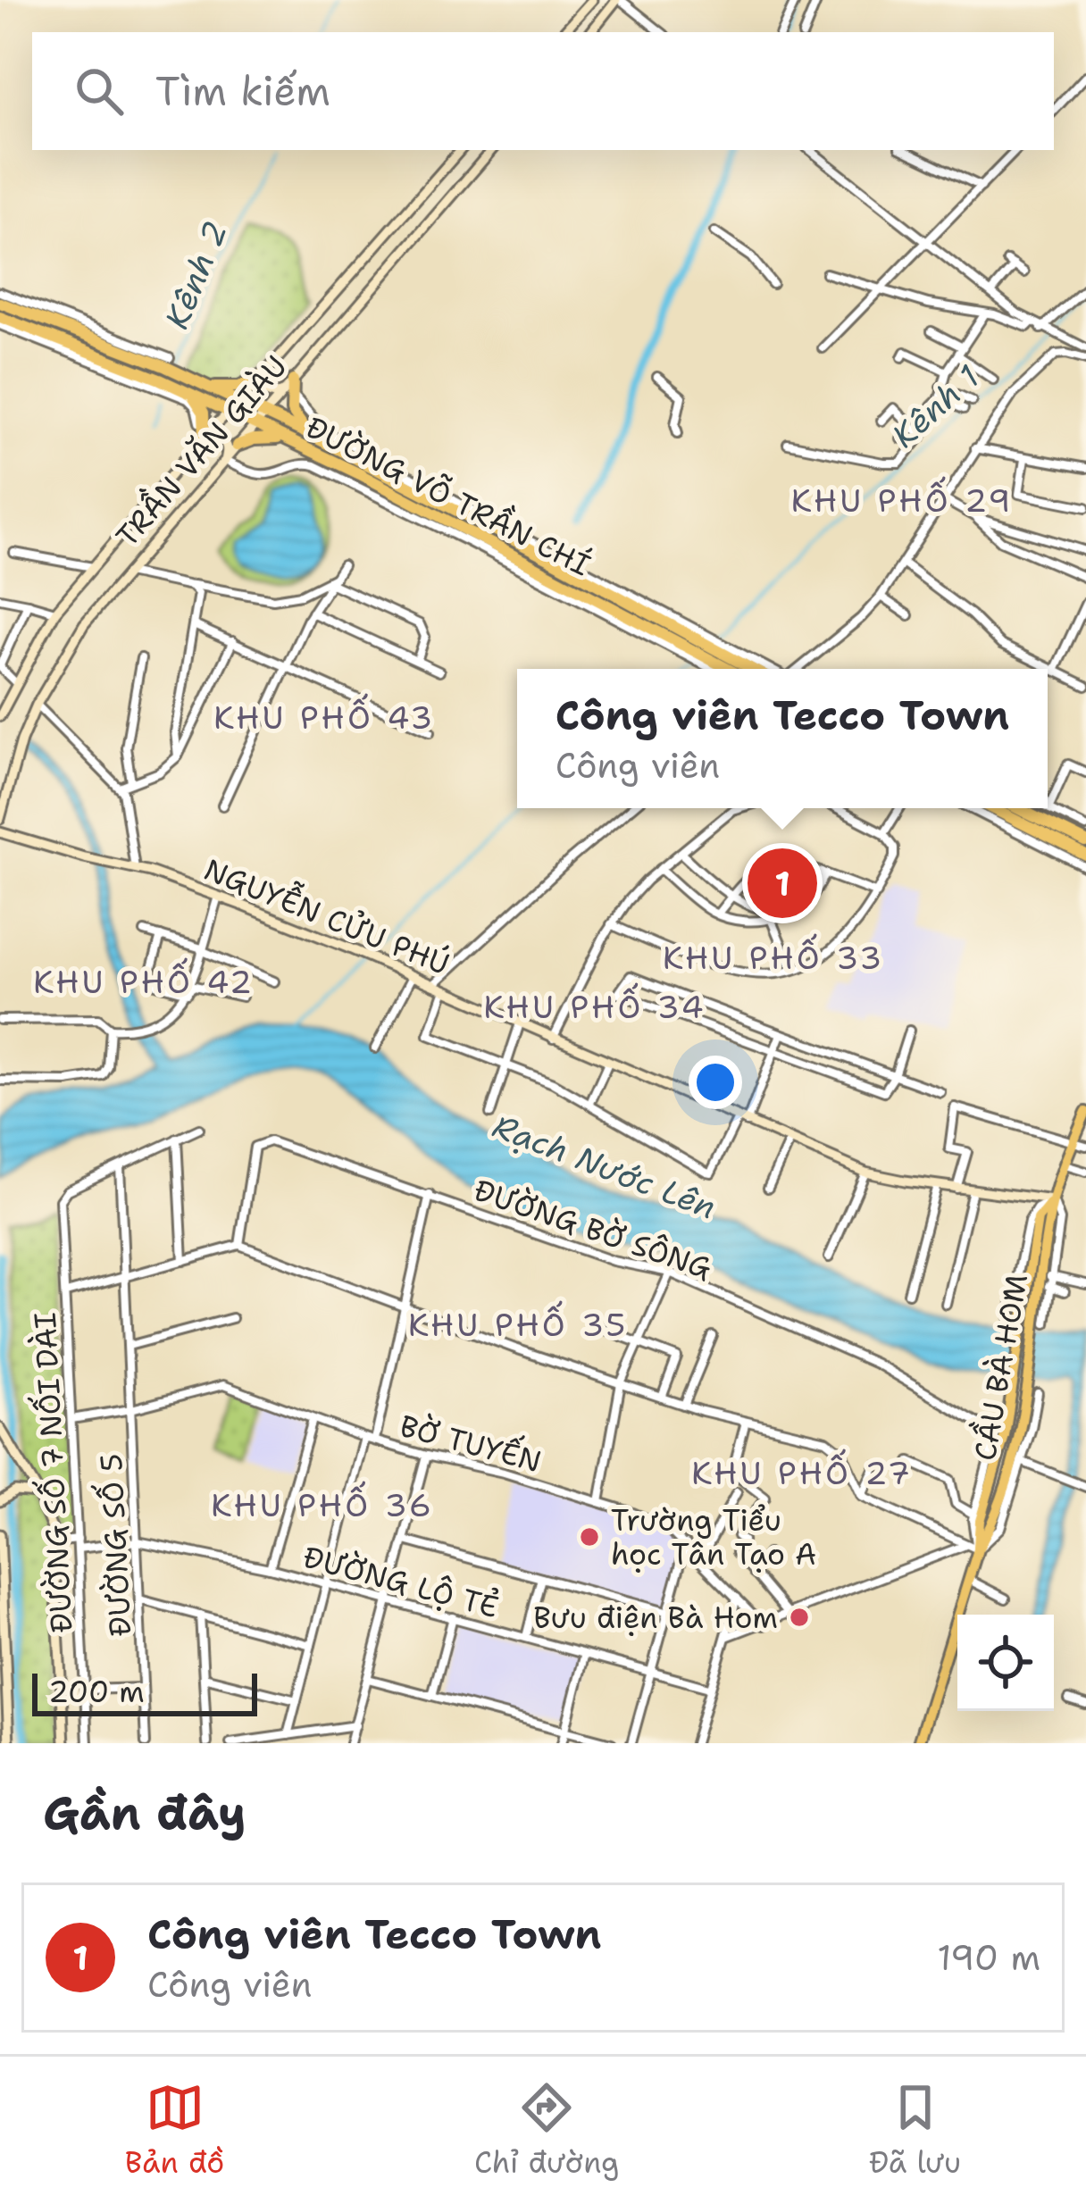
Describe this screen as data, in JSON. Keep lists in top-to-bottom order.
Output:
{
  "streets": {
    "highway": ["ĐƯỜNG VÕ TRẦN CHÍ"],
    "main road": ["TRẦN VĂN GIÀU", "NGUYỄN CỬU PHÚ", "CẦU BÀ HOM"],
    "street": [
      "ĐƯỜNG BỜ SÔNG",
      "BỜ TUYẾN",
      "ĐƯỜNG SỐ 7 NỐI DÀI",
      "ĐƯỜNG SỐ 5",
      "ĐƯỜNG LỘ TẺ"
    ]
  },
  "crossings": [
    ["TRẦN VĂN GIÀU", "ĐƯỜNG VÕ TRẦN CHÍ"],
    ["ĐƯỜNG BỜ SÔNG", "CẦU BÀ HOM"],
    ["BỜ TUYẾN", "ĐƯỜNG SỐ 7 NỐI DÀI"],
    ["BỜ TUYẾN", "ĐƯỜNG SỐ 5"],
    ["ĐƯỜNG SỐ 7 NỐI DÀI", "ĐƯỜNG SỐ 5"],
    ["ĐƯỜNG SỐ 7 NỐI DÀI", "ĐƯỜNG LỘ TẺ"],
    ["ĐƯỜNG SỐ 5", "ĐƯỜNG LỘ TẺ"]
  ],
  "districts": [
    "KHU PHỐ 29",
    "KHU PHỐ 43",
    "KHU PHỐ 33",
    "KHU PHỐ 42",
    "KHU PHỐ 34",
    "KHU PHỐ 35",
    "KHU PHỐ 27",
    "KHU PHỐ 36"
  ],
  "water": ["Kênh 2", "Kênh 1", "Rạch Nước Lên"],
  "places": ["Trường Tiểu học Tân Tạo A", "Bưu điện Bà Hom"],
  "scale_bar": "200 m",
  "page": {
    "search": "Tìm kiếm",
    "popup": ["Công viên Tecco Town", "Công viên"],
    "pins": "1",
    "scale": "200 m",
    "heading": "Gần đây",
    "list": [
      {
        "mark": "1",
        "name": "Công viên Tecco Town",
        "note": "Công viên",
        "value": "190 m"
      }
    ],
    "nav": ["Bản đồ", "Chỉ đường", "Đã lưu"]
  }
}
